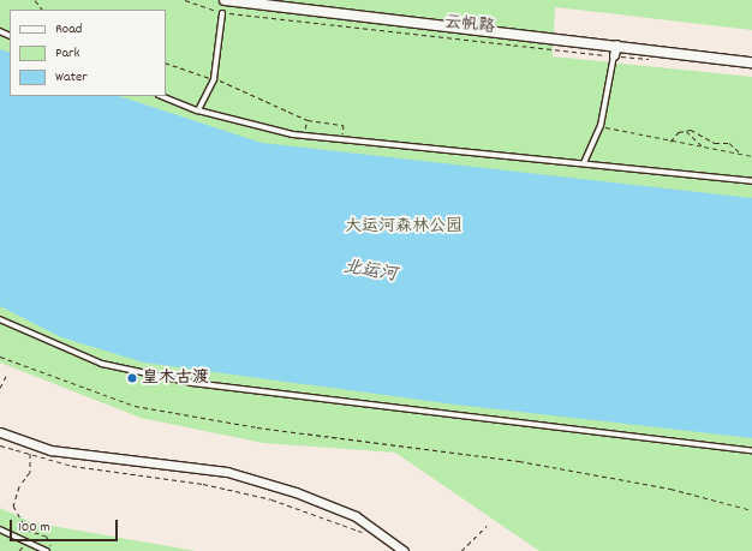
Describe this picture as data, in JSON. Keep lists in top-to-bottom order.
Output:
{
  "streets": {
    "street": ["云帆路"]
  },
  "water": ["北运河"],
  "parks": ["大运河森林公园"],
  "places": ["皇木古渡"],
  "legend": ["Road", "Park", "Water"],
  "scale_bar": "100 m"
}
